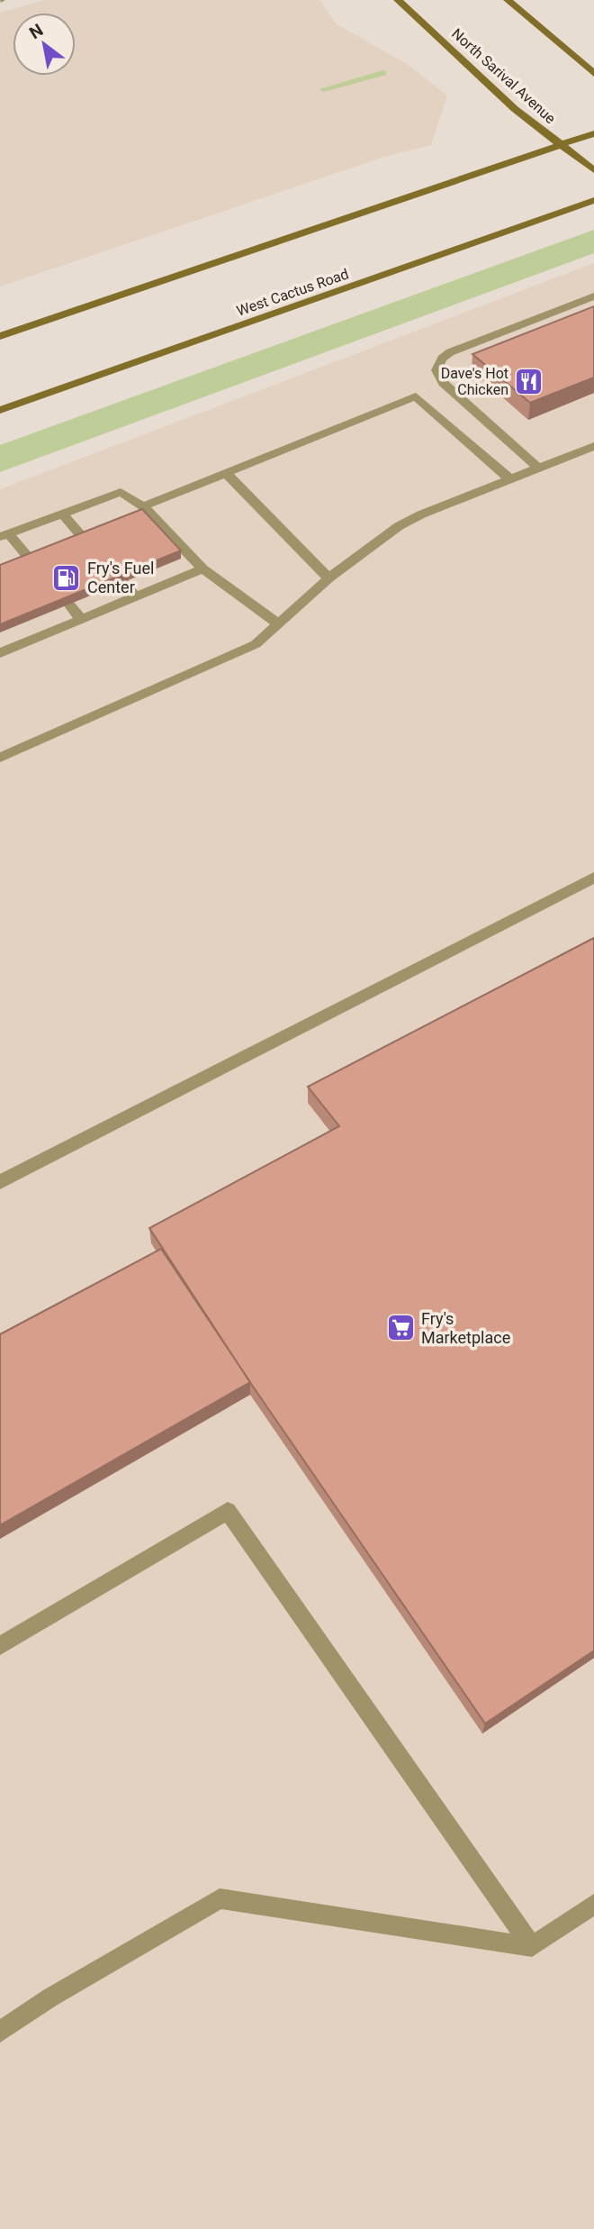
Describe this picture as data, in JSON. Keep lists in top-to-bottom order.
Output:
{
  "streets": {
    "main road": ["North Sarival Avenue", "West Cactus Road"]
  },
  "places": {
    "restaurant": ["Dave's Hot Chicken"],
    "fuel station": ["Fry's Fuel Center"],
    "supermarket": ["Fry's Marketplace"]
  },
  "north": "top left"
}
